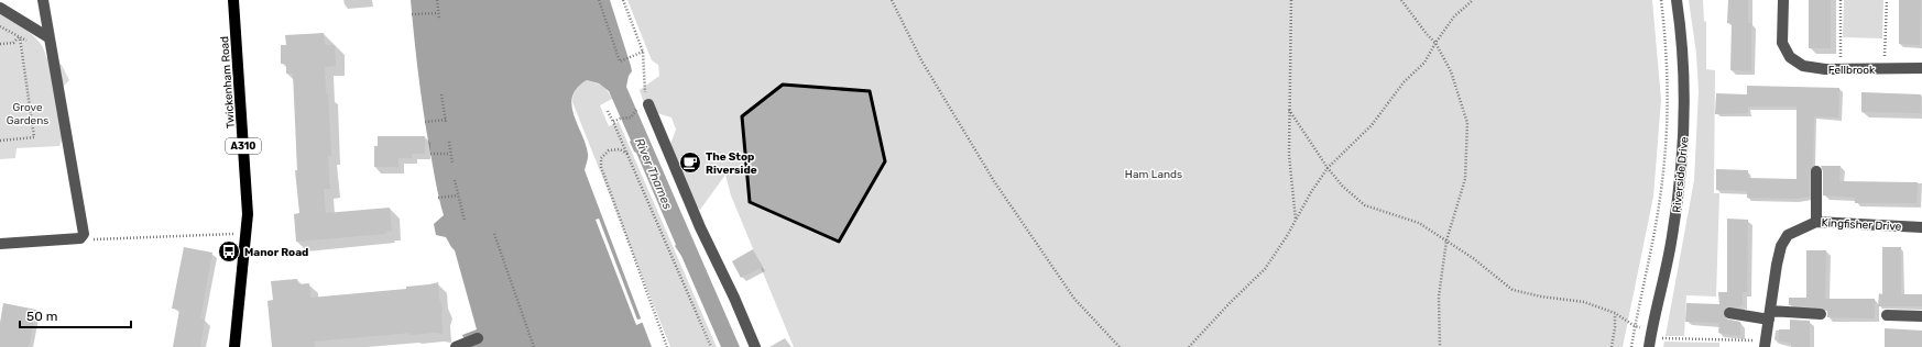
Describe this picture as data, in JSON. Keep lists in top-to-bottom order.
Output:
{
  "streets": {
    "main road": ["Twickenham Road", "A310"],
    "street": ["Fellbrook", "Riverside Drive", "Kingfisher Drive"]
  },
  "water": ["River Thames"],
  "parks": ["Grove Gardens", "Ham Lands"],
  "places": {
    "cafe": ["The Stop Riverside"],
    "bus stop": ["Manor Road"]
  },
  "scale_bar": "50 m"
}
